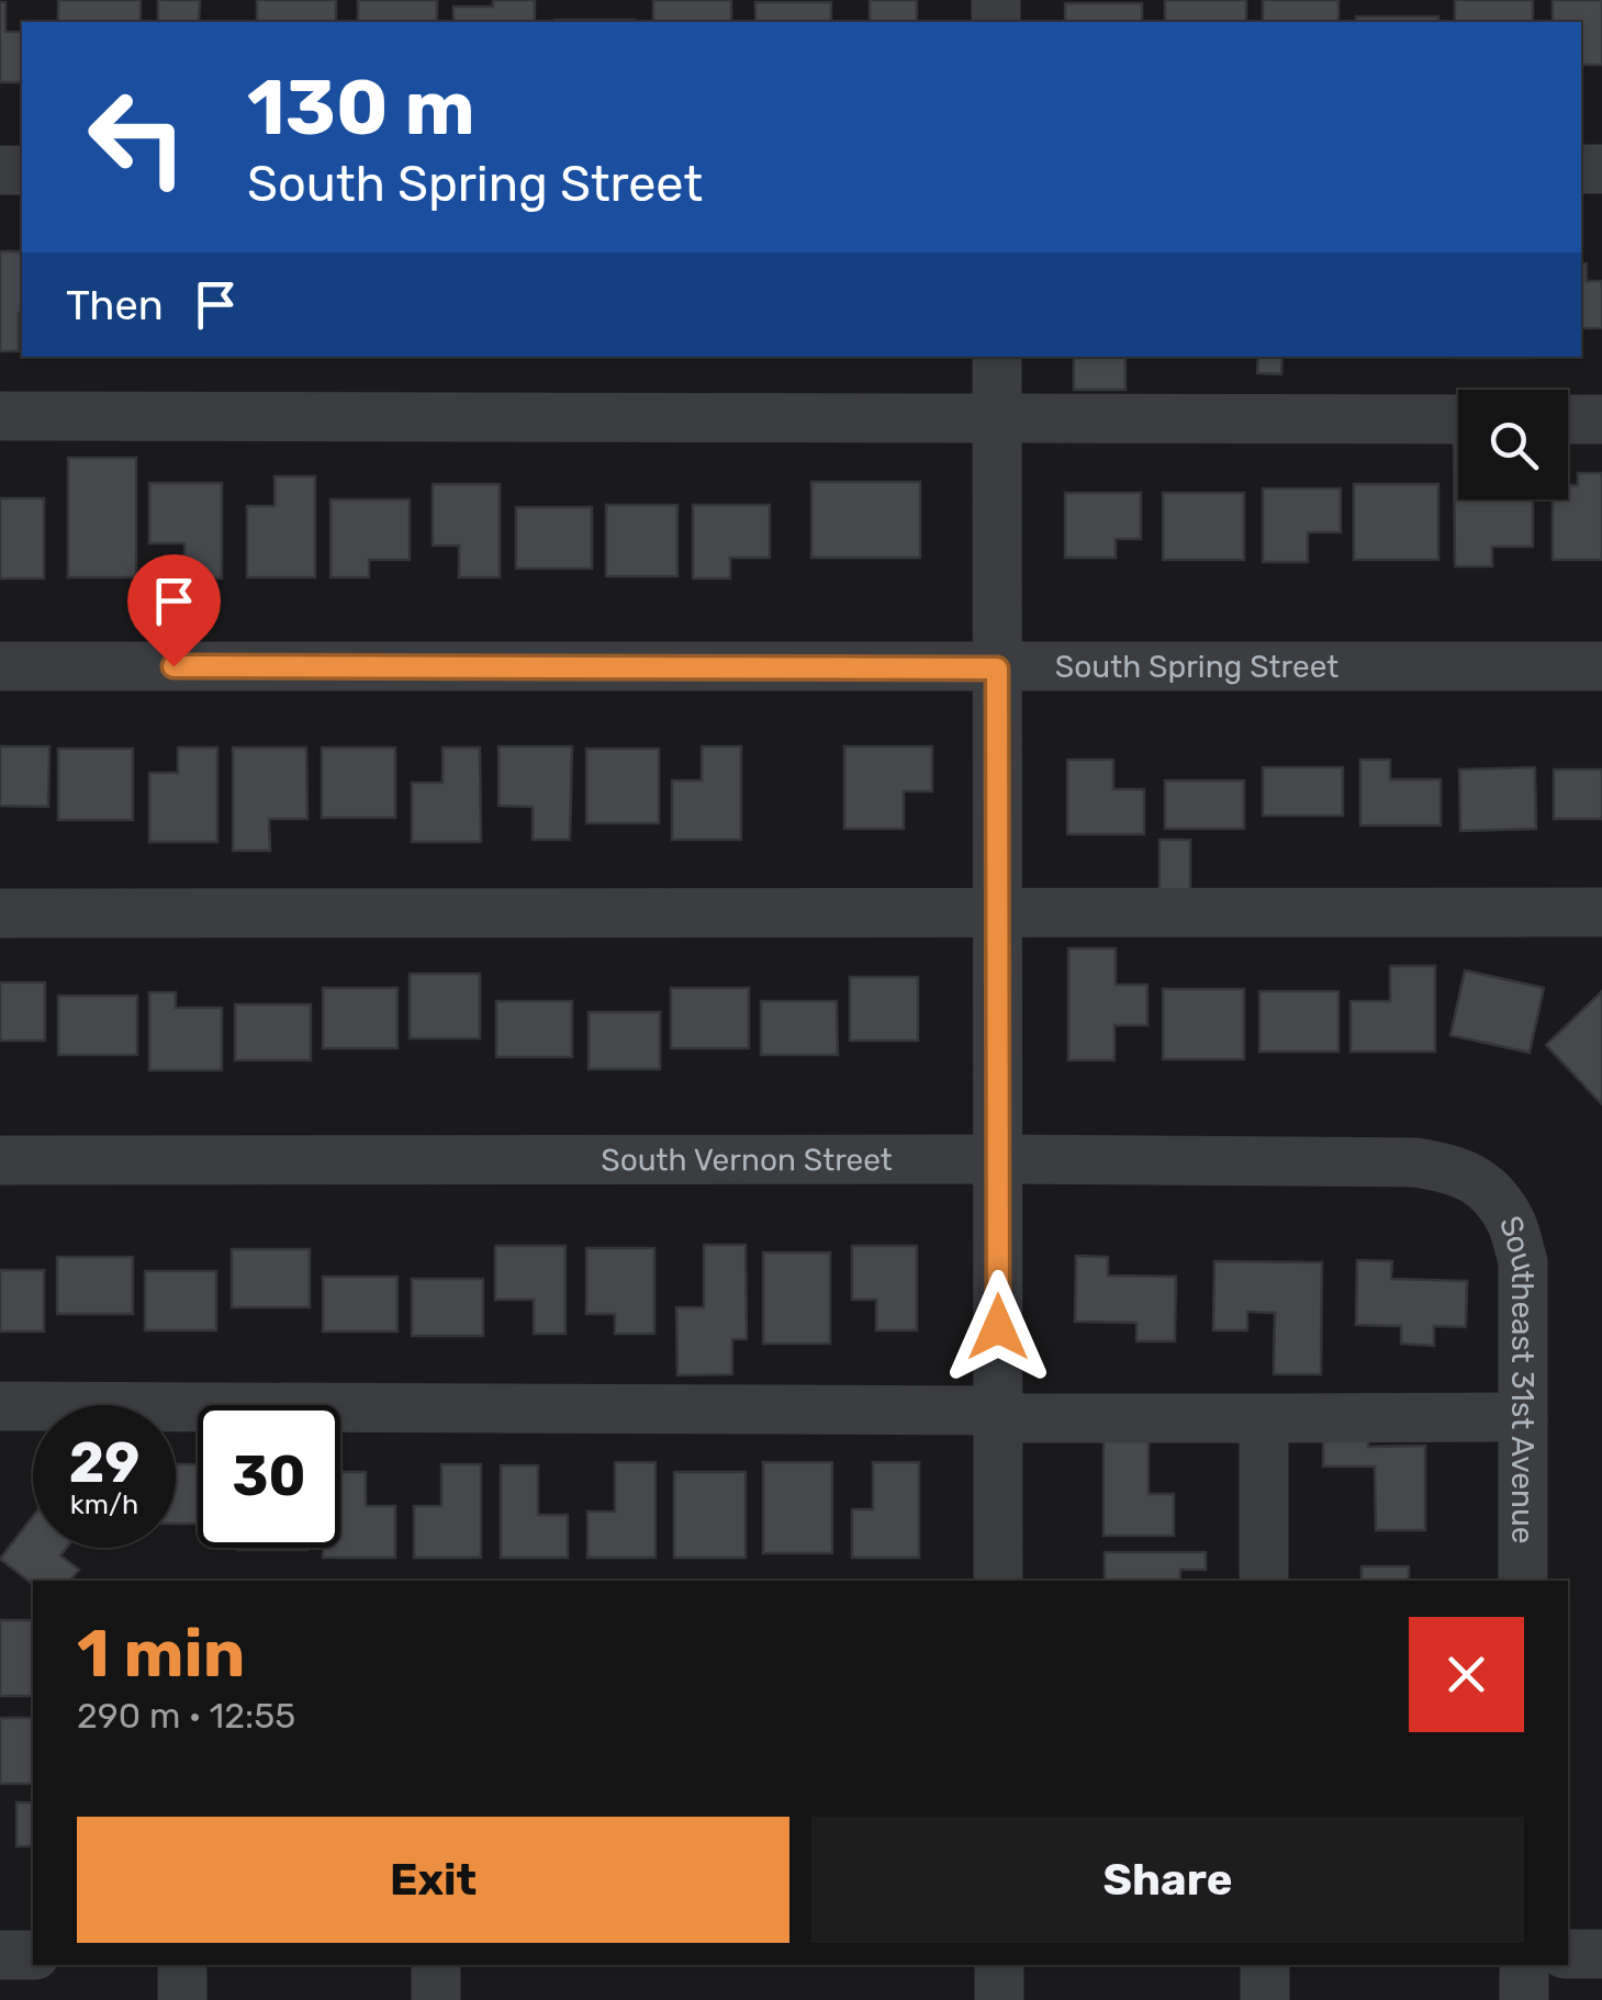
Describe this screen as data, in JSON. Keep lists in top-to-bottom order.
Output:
{
  "streets": {
    "street": ["South Spring Street", "South Vernon Street", "Southeast 31st Avenue"]
  },
  "crossings": [
    ["South Vernon Street", "Southeast 31st Avenue"]
  ],
  "page": {
    "turn": ["130 m", "South Spring Street"],
    "then": "Then",
    "speed": "29 km/h",
    "limit": "30",
    "heading": ["1 min", "290 m · 12:55"],
    "buttons": ["Exit", "Share"]
  }
}
